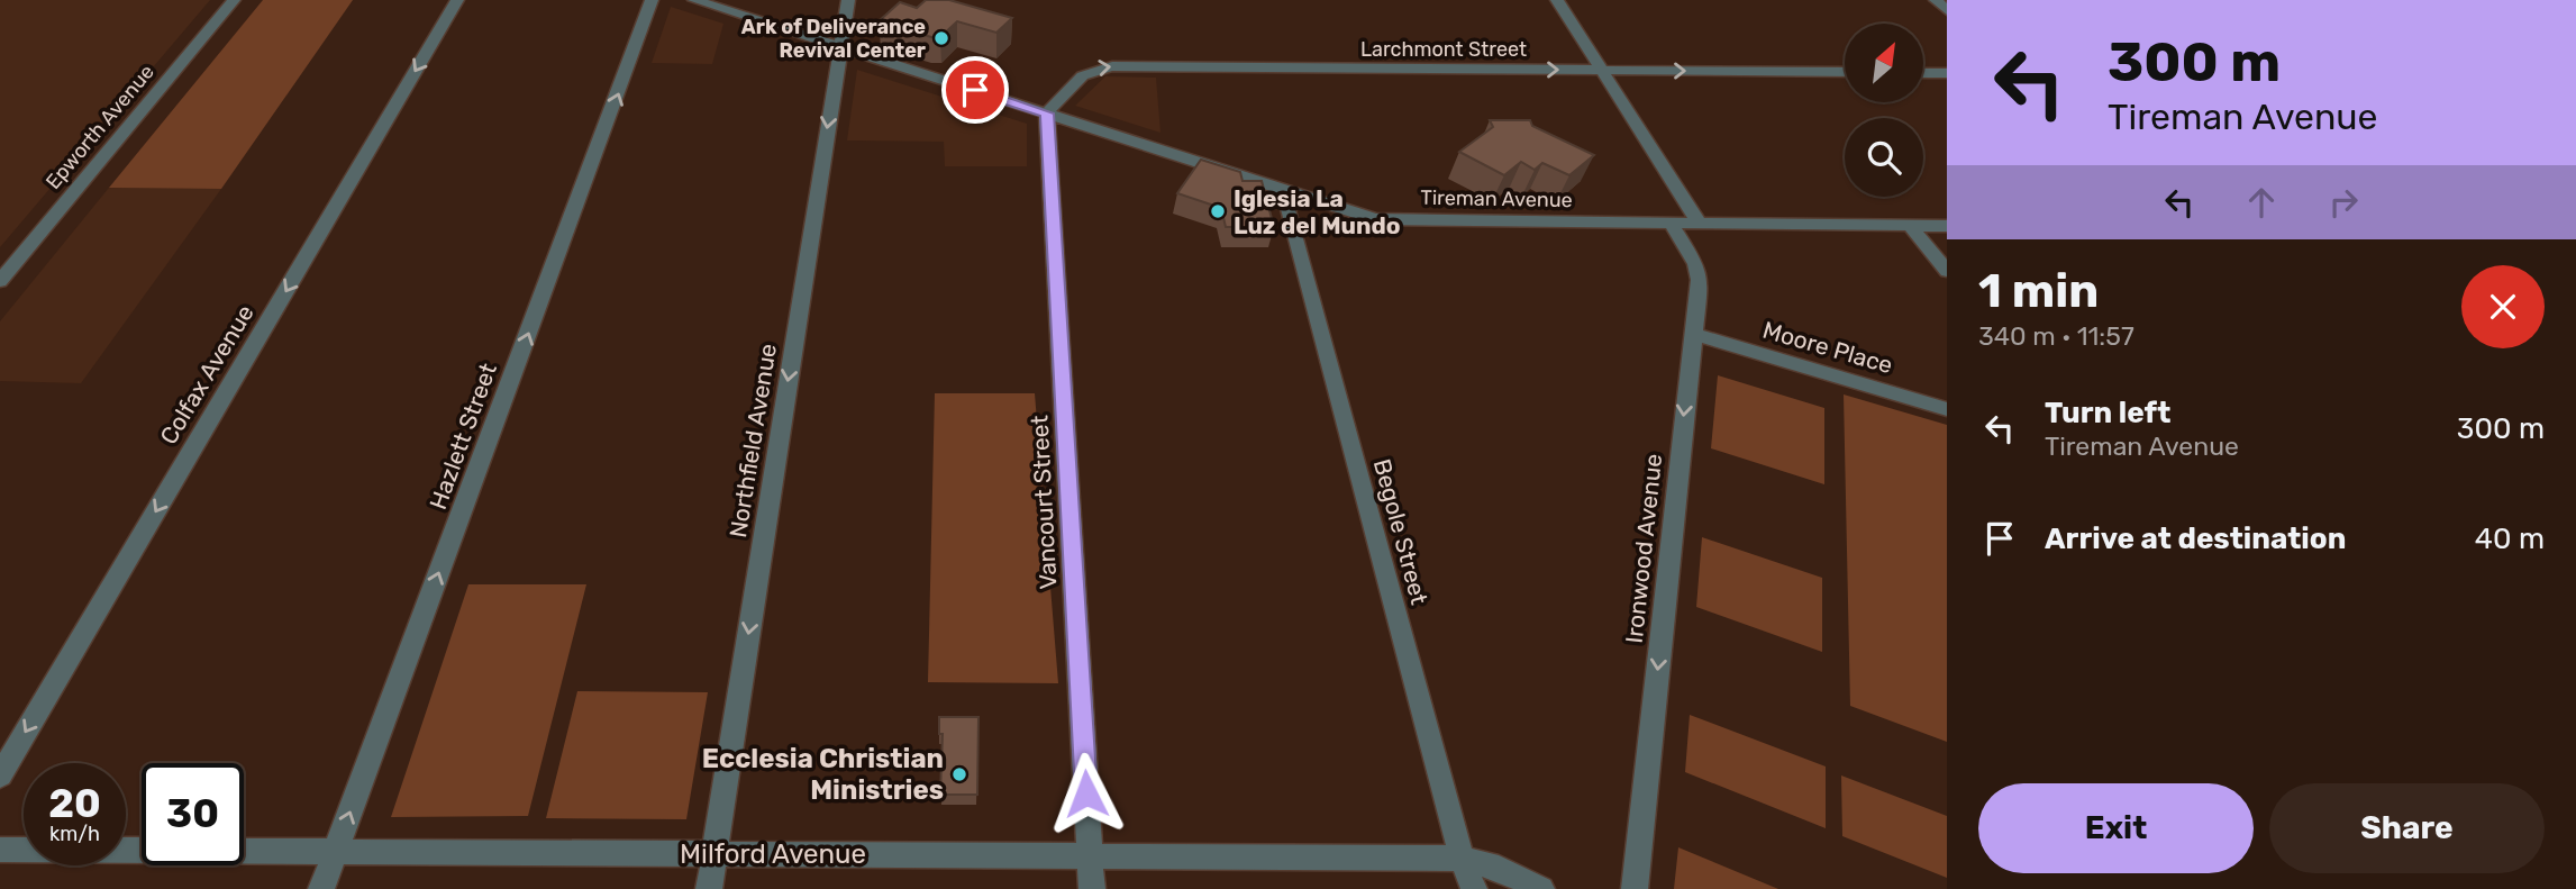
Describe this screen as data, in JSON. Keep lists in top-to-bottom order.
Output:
{
  "streets": {
    "street": [
      "Larchmont Street",
      "Epworth Avenue",
      "Tireman Avenue",
      "Moore Place",
      "Colfax Avenue",
      "Hazlett Street",
      "Northfield Avenue",
      "Vancourt Street",
      "Begole Street",
      "Ironwood Avenue",
      "Milford Avenue"
    ]
  },
  "crossings": [
    ["Larchmont Street", "Tireman Avenue"],
    ["Larchmont Street", "Vancourt Street"],
    ["Tireman Avenue", "Northfield Avenue"],
    ["Tireman Avenue", "Vancourt Street"],
    ["Tireman Avenue", "Begole Street"],
    ["Tireman Avenue", "Ironwood Avenue"],
    ["Moore Place", "Ironwood Avenue"],
    ["Hazlett Street", "Milford Avenue"],
    ["Northfield Avenue", "Milford Avenue"],
    ["Vancourt Street", "Milford Avenue"],
    ["Begole Street", "Milford Avenue"]
  ],
  "one_way": [
    "Larchmont Street",
    "Colfax Avenue",
    "Hazlett Street",
    "Northfield Avenue",
    "Ironwood Avenue"
  ],
  "places": ["Ark of Deliverance Revival Center", "Iglesia La Luz del Mundo", "Ecclesia Christian Ministries"],
  "north": "top right",
  "page": {
    "turn": ["300 m", "Tireman Avenue"],
    "heading": ["1 min", "340 m · 11:57"],
    "list": [
      {
        "name": "Turn left",
        "note": "Tireman Avenue",
        "value": "300 m"
      },
      {
        "name": "Arrive at destination",
        "value": "40 m"
      }
    ],
    "speed": "20 km/h",
    "limit": "30",
    "buttons": ["Exit", "Share"]
  }
}
